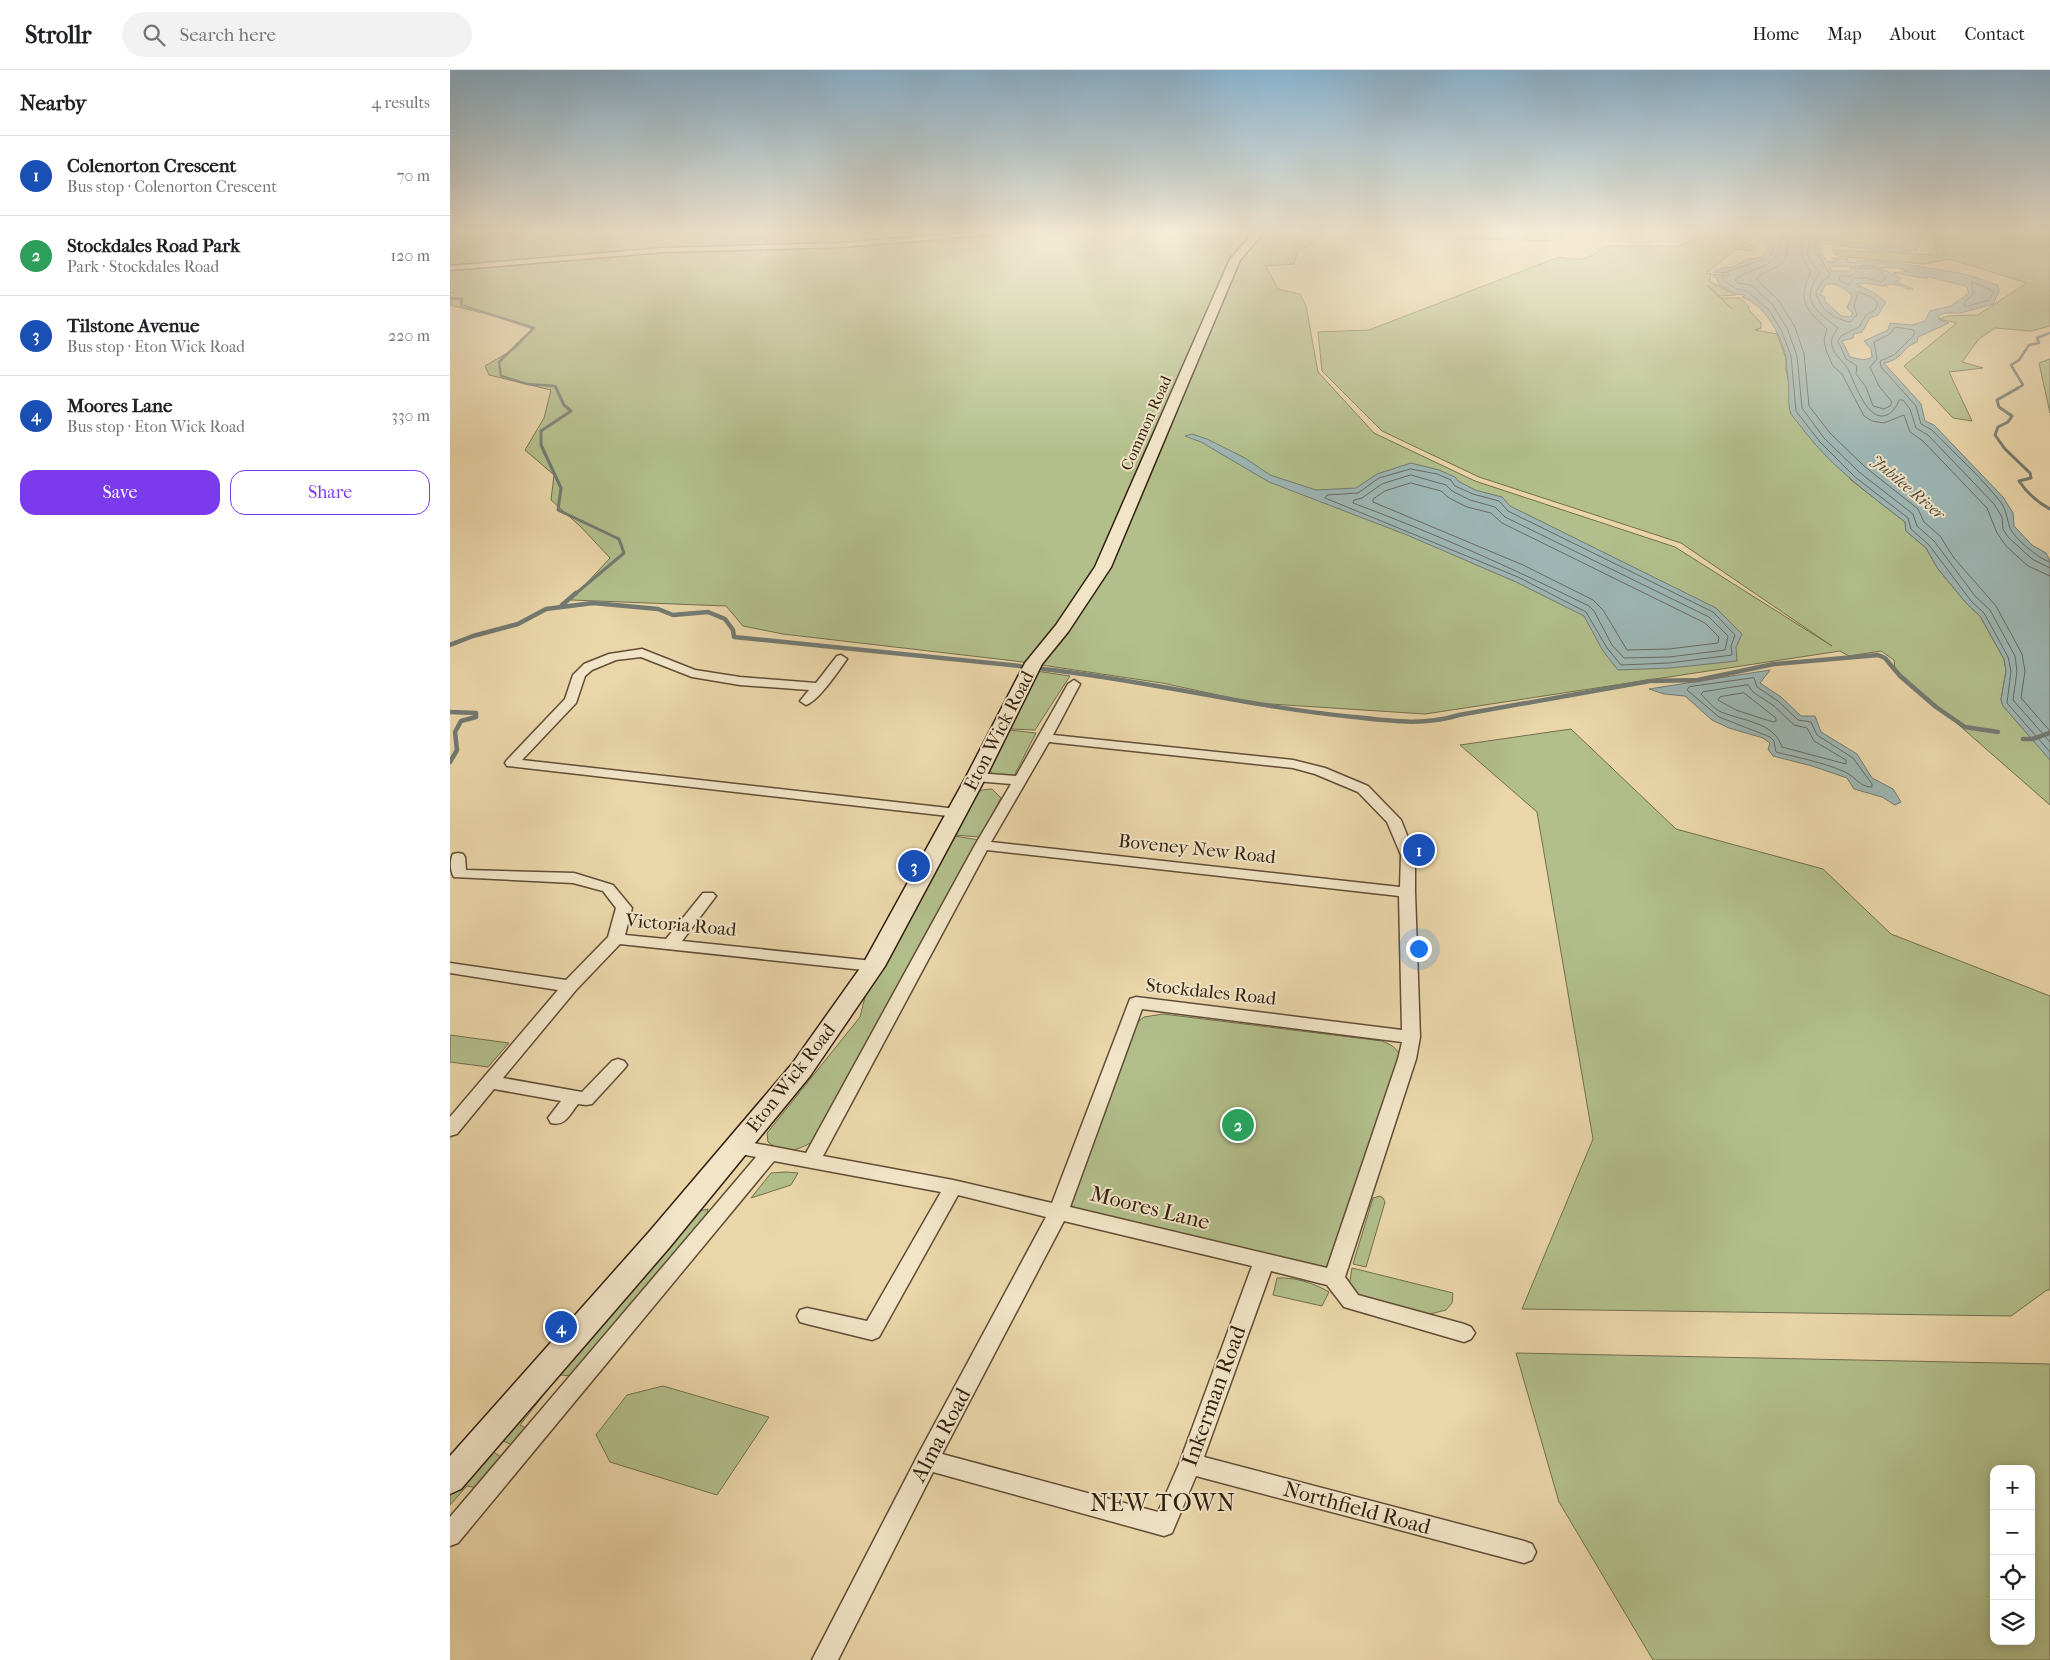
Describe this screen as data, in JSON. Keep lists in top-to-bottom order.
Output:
{
  "streets": {
    "main road": ["Common Road", "Eton Wick Road"],
    "street": [
      "Boveney New Road",
      "Victoria Road",
      "Stockdales Road",
      "Moores Lane",
      "Inkerman Road",
      "Alma Road",
      "Northfield Road"
    ]
  },
  "crossings": [
    ["Common Road", "Eton Wick Road"],
    ["Eton Wick Road", "Victoria Road"],
    ["Eton Wick Road", "Moores Lane"],
    ["Stockdales Road", "Moores Lane"],
    ["Stockdales Road", "Alma Road"],
    ["Moores Lane", "Inkerman Road"],
    ["Moores Lane", "Alma Road"],
    ["Inkerman Road", "Alma Road"],
    ["Inkerman Road", "Northfield Road"]
  ],
  "districts": ["NEW TOWN"],
  "water": ["Jubilee River"],
  "page": {
    "header": "Strollr",
    "search": "Search here",
    "nav": [
      "Home",
      "Map",
      "About",
      "Contact"
    ],
    "heading": ["Nearby", "4 results"],
    "list": [
      {
        "mark": "1",
        "name": "Colenorton Crescent",
        "note": "Bus stop · Colenorton Crescent",
        "value": "70 m"
      },
      {
        "mark": "2",
        "name": "Stockdales Road Park",
        "note": "Park · Stockdales Road",
        "value": "120 m"
      },
      {
        "mark": "3",
        "name": "Tilstone Avenue",
        "note": "Bus stop · Eton Wick Road",
        "value": "220 m"
      },
      {
        "mark": "4",
        "name": "Moores Lane",
        "note": "Bus stop · Eton Wick Road",
        "value": "330 m"
      }
    ],
    "buttons": ["Save", "Share"],
    "pins": [
      "1",
      "3",
      "2",
      "4"
    ],
    "map_buttons": ["+", "−"]
  }
}
